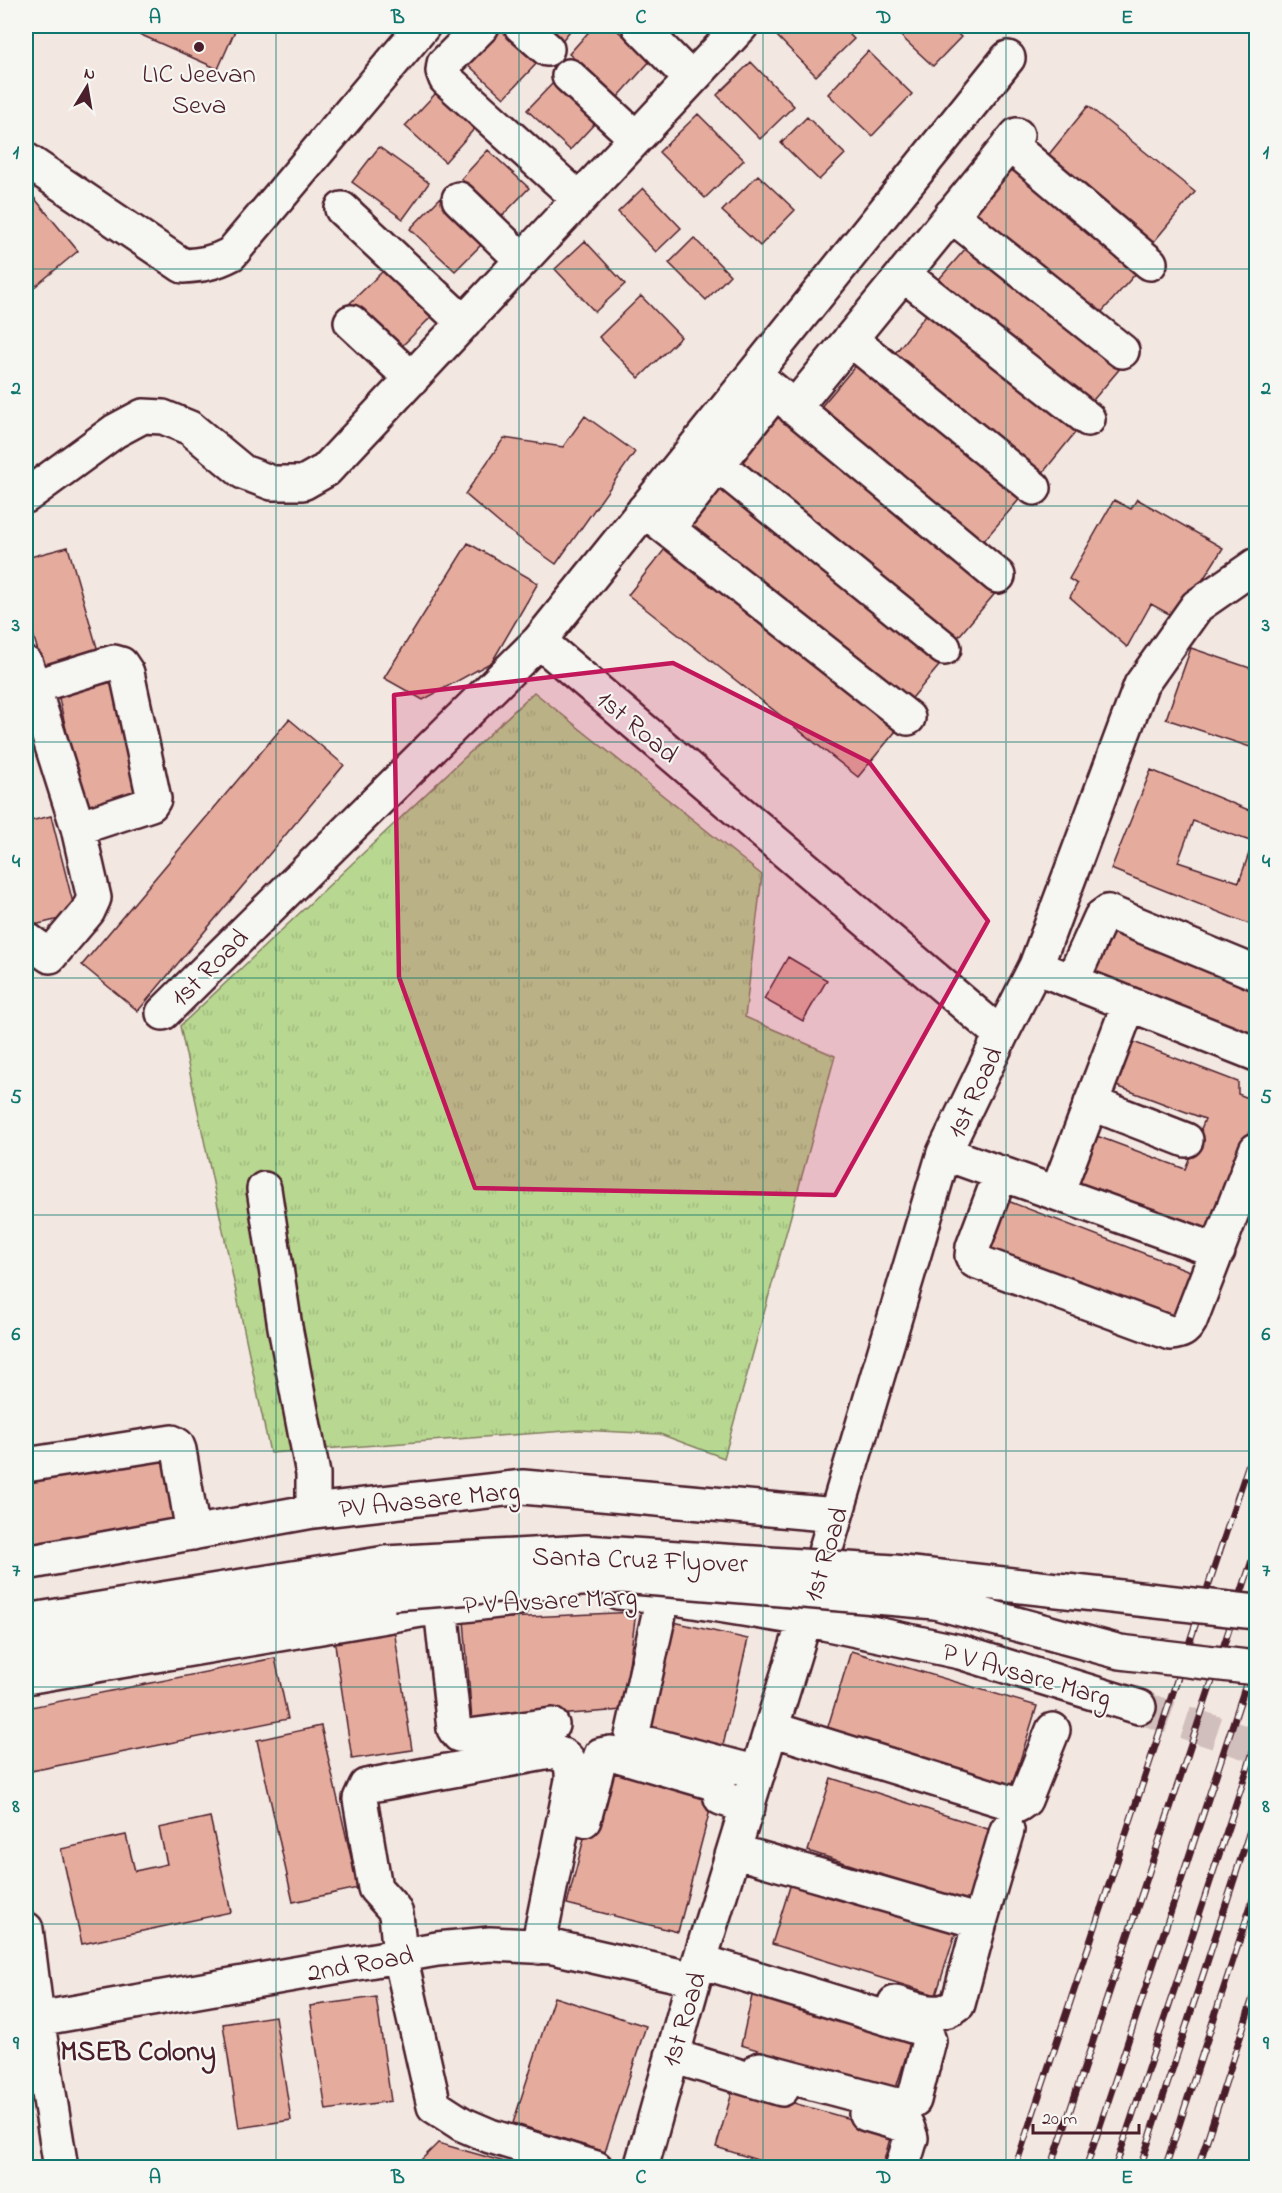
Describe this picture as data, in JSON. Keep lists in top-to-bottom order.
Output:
{
  "streets": {
    "street": [
      "1st Road",
      "PV Avasare Marg",
      "Santa Cruz Flyover",
      "P V Avsare Marg",
      "2nd Road"
    ]
  },
  "crossings": [
    ["1st Road", "PV Avasare Marg"],
    ["1st Road", "P V Avsare Marg"],
    ["1st Road", "2nd Road"]
  ],
  "districts": ["MSEB Colony"],
  "places": ["LIC Jeevan Seva"],
  "scale_bar": "20 m",
  "north": "top",
  "grid": {
    "columns": [
      "A",
      "B",
      "C",
      "D",
      "E"
    ],
    "rows": [
      "1",
      "2",
      "3",
      "4",
      "5",
      "6",
      "7",
      "8",
      "9"
    ]
  }
}
